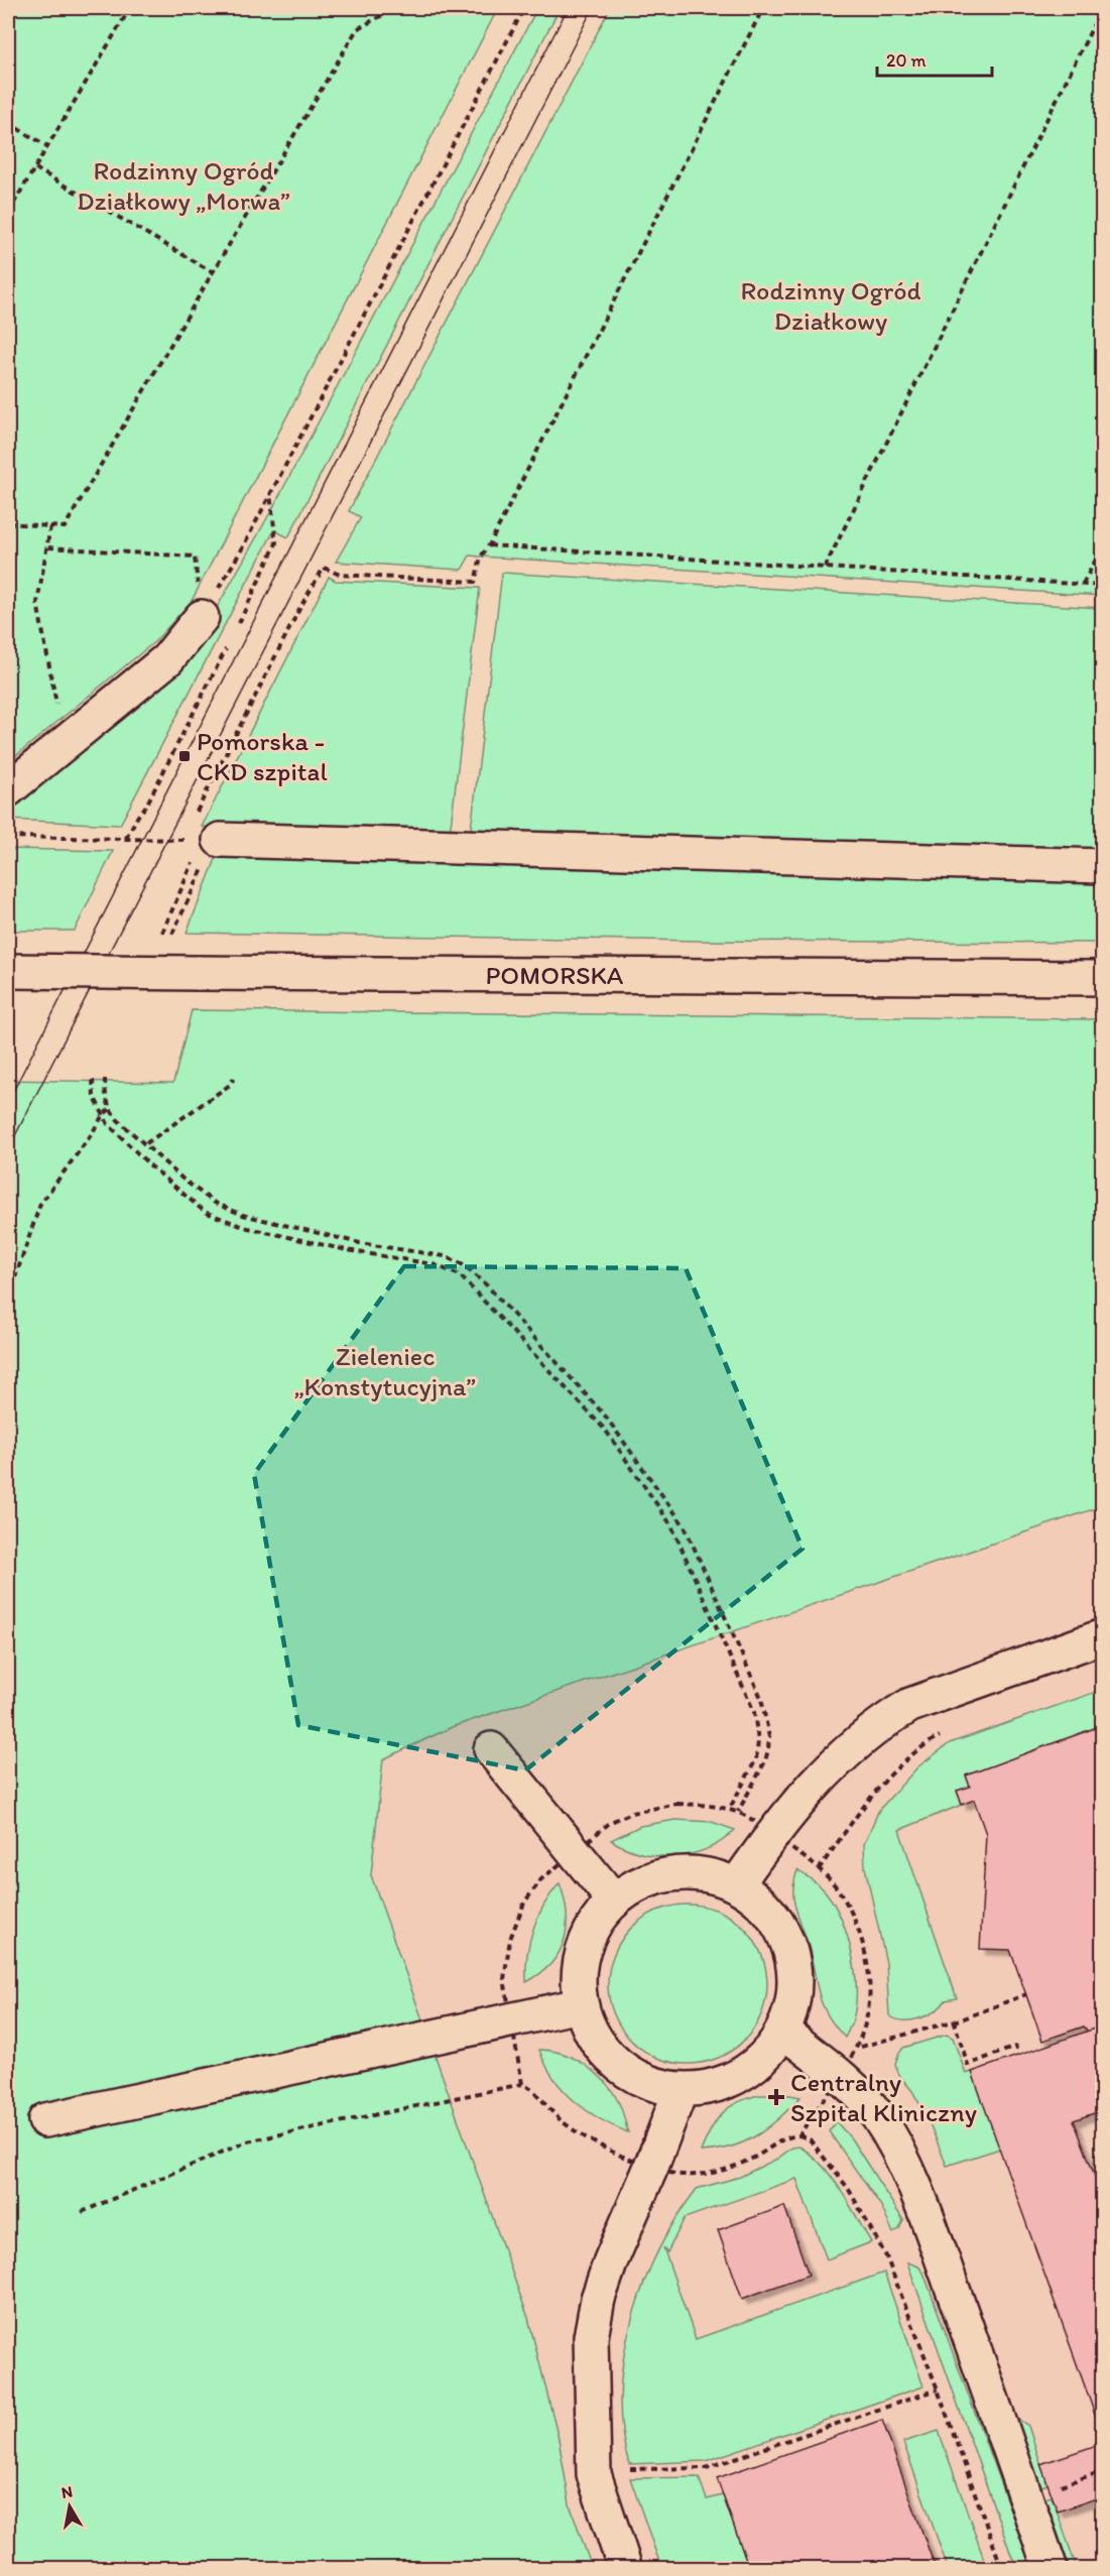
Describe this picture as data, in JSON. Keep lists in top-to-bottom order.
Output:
{
  "streets": {
    "street": ["POMORSKA"]
  },
  "parks": ["Rodzinny Ogród Działkowy „Morwa”", "Rodzinny Ogród Działkowy", "Zieleniec „Konstytucyjna”"],
  "places": {
    "transit": ["Pomorska - CKD szpital"],
    "health": ["Centralny Szpital Kliniczny"]
  },
  "scale_bar": "20 m",
  "north": "top"
}
